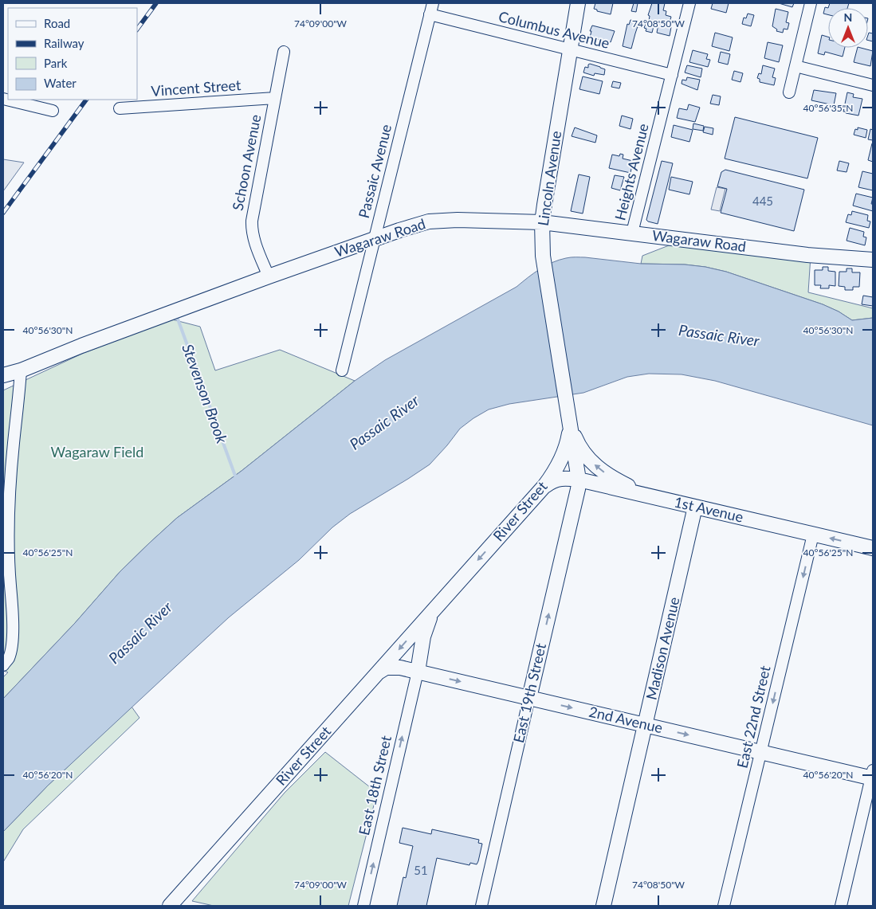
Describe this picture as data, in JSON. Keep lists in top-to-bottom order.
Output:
{
  "streets": {
    "main road": [
      "Lincoln Avenue",
      "Wagaraw Road",
      "1st Avenue",
      "River Street",
      "Madison Avenue",
      "East 19th Street",
      "2nd Avenue"
    ],
    "street": [
      "Columbus Avenue",
      "Vincent Street",
      "Schoon Avenue",
      "Passaic Avenue",
      "Heights Avenue",
      "East 22nd Street",
      "East 18th Street"
    ]
  },
  "crossings": [
    ["Columbus Avenue", "Passaic Avenue"],
    ["Columbus Avenue", "Heights Avenue"],
    ["Columbus Avenue", "Lincoln Avenue"],
    ["Vincent Street", "Schoon Avenue"],
    ["Schoon Avenue", "Wagaraw Road"],
    ["Passaic Avenue", "Wagaraw Road"],
    ["Heights Avenue", "Wagaraw Road"],
    ["Lincoln Avenue", "Wagaraw Road"],
    ["Lincoln Avenue", "River Street"],
    ["Lincoln Avenue", "East 19th Street"],
    ["1st Avenue", "River Street"],
    ["1st Avenue", "Madison Avenue"],
    ["1st Avenue", "East 19th Street"],
    ["1st Avenue", "East 22nd Street"],
    ["River Street", "East 19th Street"],
    ["River Street", "2nd Avenue"],
    ["River Street", "East 18th Street"],
    ["Madison Avenue", "2nd Avenue"],
    ["East 19th Street", "2nd Avenue"],
    ["East 22nd Street", "2nd Avenue"],
    ["2nd Avenue", "East 18th Street"]
  ],
  "one_way": [
    "River Street",
    "East 19th Street",
    "East 22nd Street",
    "2nd Avenue",
    "East 18th Street"
  ],
  "water": ["Passaic River", "Stevenson Brook"],
  "parks": ["Wagaraw Field"],
  "house_numbers": ["445", "51"],
  "legend": [
    "Road",
    "Railway",
    "Park",
    "Water"
  ],
  "north": "top",
  "coordinates": [
    "74°09'00\"W",
    "74°08'50\"W",
    "40°56'35\"N",
    "40°56'30\"N",
    "40°56'25\"N",
    "40°56'20\"N"
  ]
}
